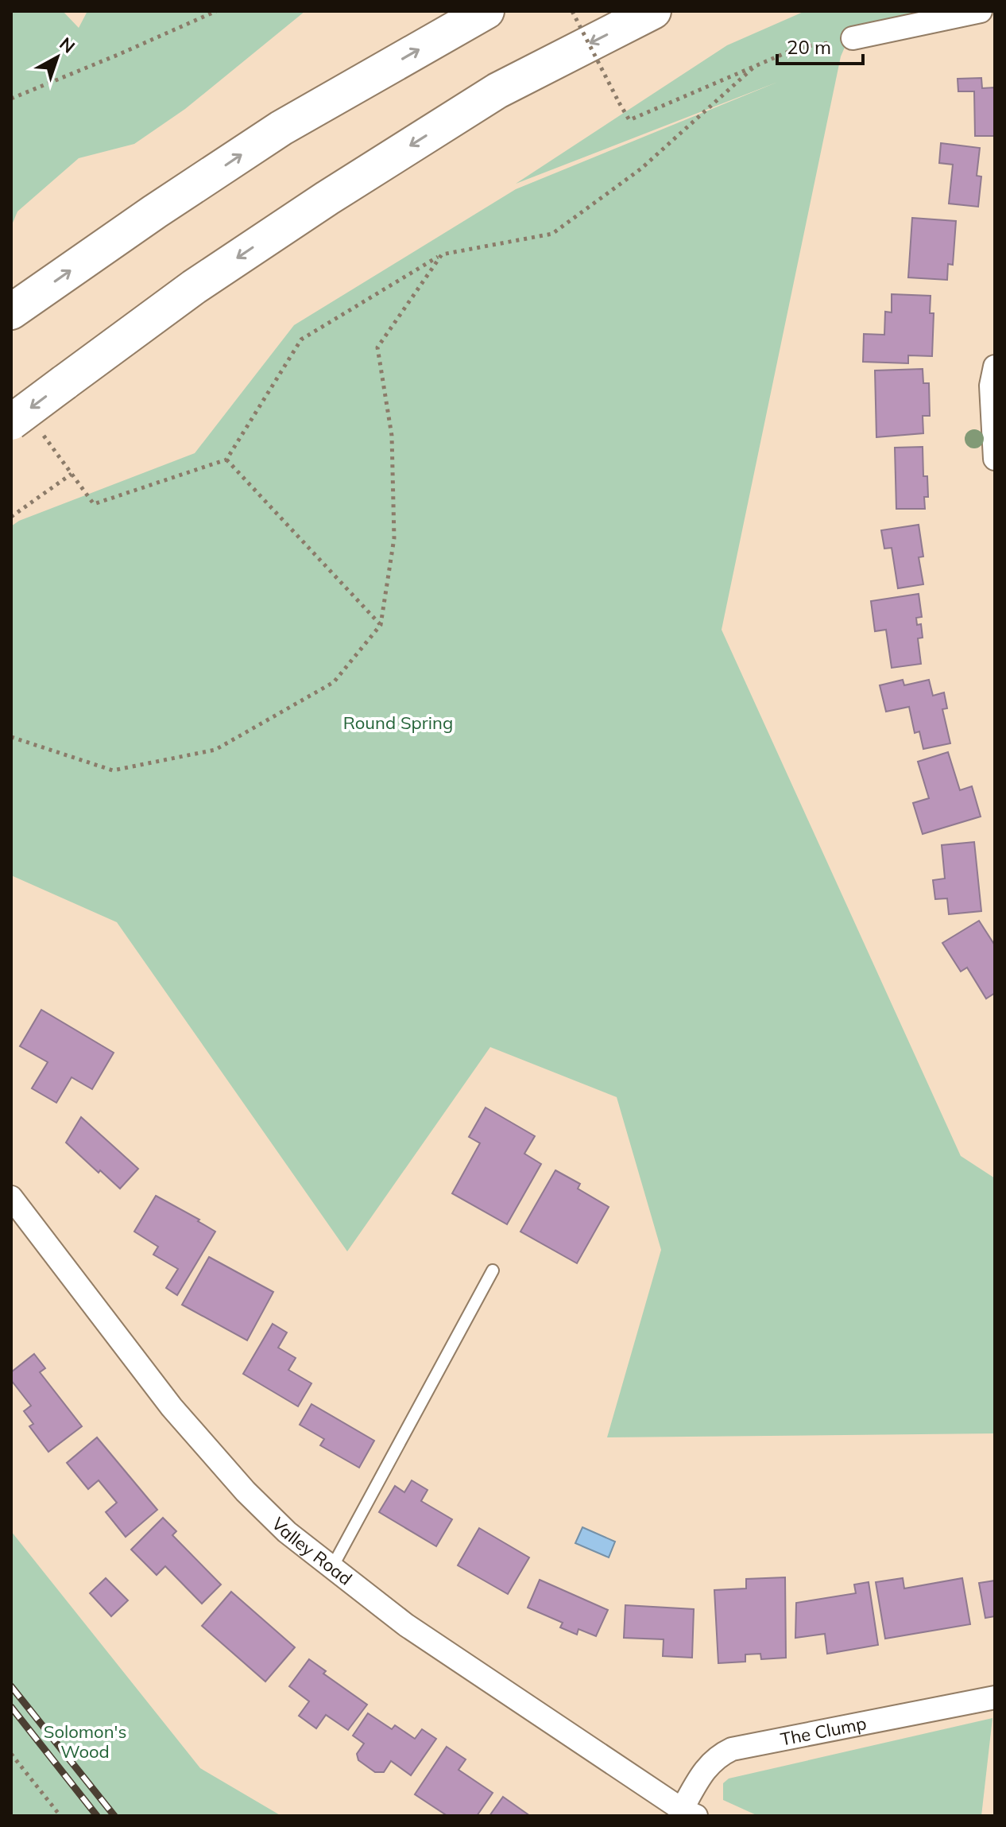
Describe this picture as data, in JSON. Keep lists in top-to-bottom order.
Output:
{
  "streets": {
    "street": ["Valley Road", "The Clump"]
  },
  "crossings": [
    ["Valley Road", "The Clump"]
  ],
  "parks": ["Round Spring", "Solomon's Wood"],
  "scale_bar": "20 m",
  "north": "top right"
}
